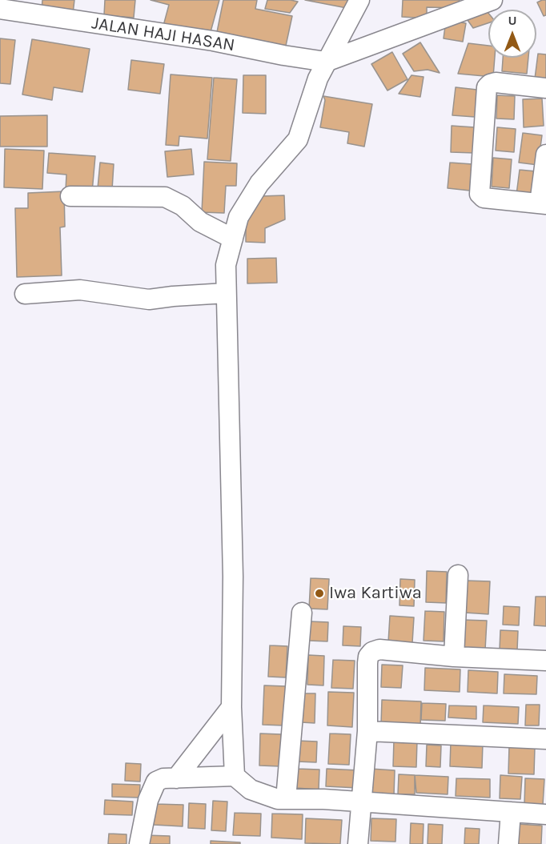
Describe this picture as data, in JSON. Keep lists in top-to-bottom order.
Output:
{
  "streets": {
    "street": ["JALAN HAJI HASAN"]
  },
  "places": ["Iwa Kartiwa"],
  "north": "top"
}
